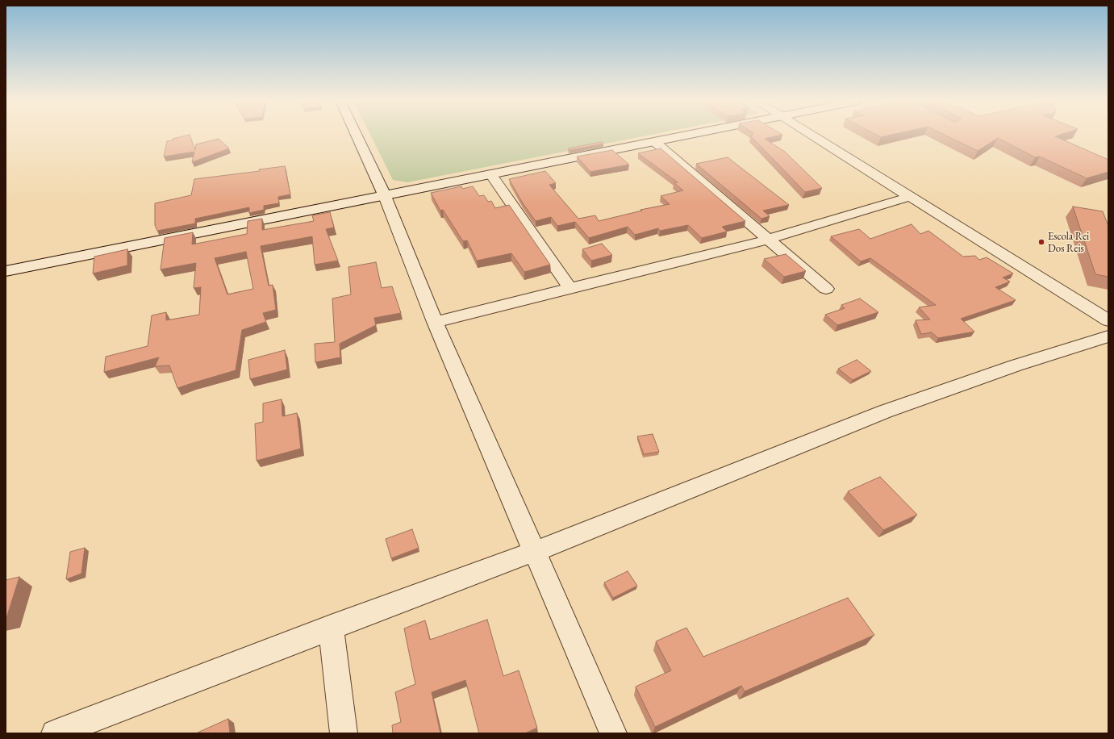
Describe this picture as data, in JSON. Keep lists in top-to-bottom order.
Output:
{
  "places": ["Escola Rei Dos Reis"]
}
